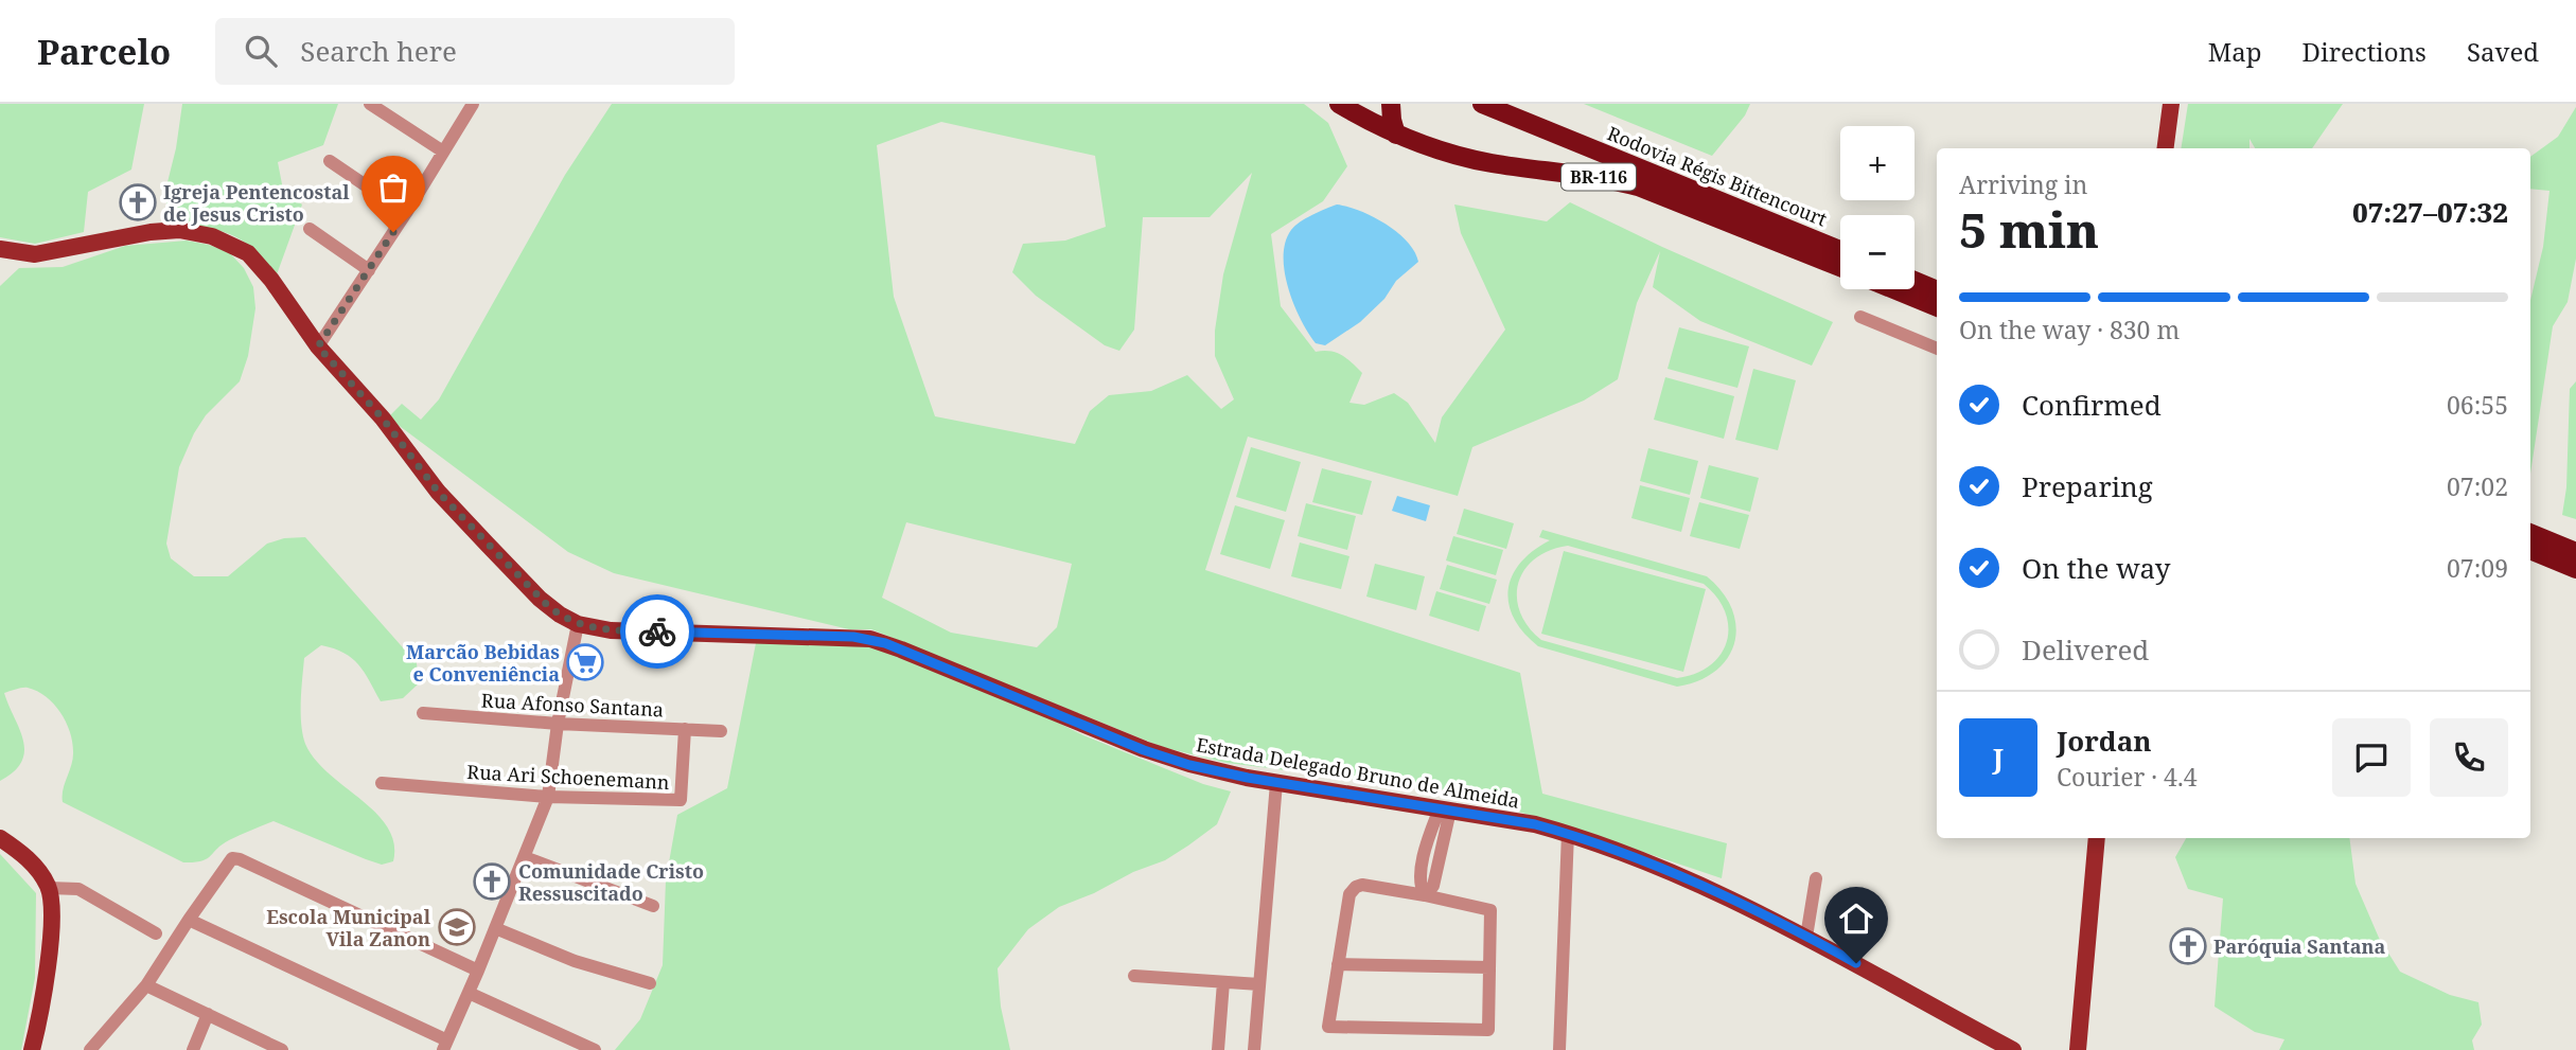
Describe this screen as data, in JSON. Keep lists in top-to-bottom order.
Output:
{
  "streets": {
    "highway": ["Rodovia Régis Bittencourt", "BR-116"],
    "main road": ["Estrada Delegado Bruno de Almeida"],
    "street": ["Rua Afonso Santana", "Rua Ari Schoenemann"]
  },
  "crossings": [
    ["Rua Afonso Santana", "Rua Ari Schoenemann"]
  ],
  "places": {
    "church": ["Igreja Pentencostal de Jesus Cristo", "Comunidade Cristo Ressuscitado", "Paróquia Santana"],
    "supermarket": ["Marcão Bebidas e Conveniência"],
    "school or university": ["Escola Municipal Vila Zanon"]
  },
  "page": {
    "header": "Parcelo",
    "search": "Search here",
    "nav": ["Map", "Directions", "Saved"],
    "map_buttons": ["+", "−"],
    "heading": ["5 min", "Arriving in", "07:27–07:32"],
    "panel": ["Jordan", "Courier · 4.4"],
    "bar": "On the way · 830 m",
    "list": [
      ["Confirmed", "06:55"],
      ["Preparing", "07:02"],
      ["On the way", "07:09"],
      "Delivered"
    ],
    "round": "J"
  }
}
